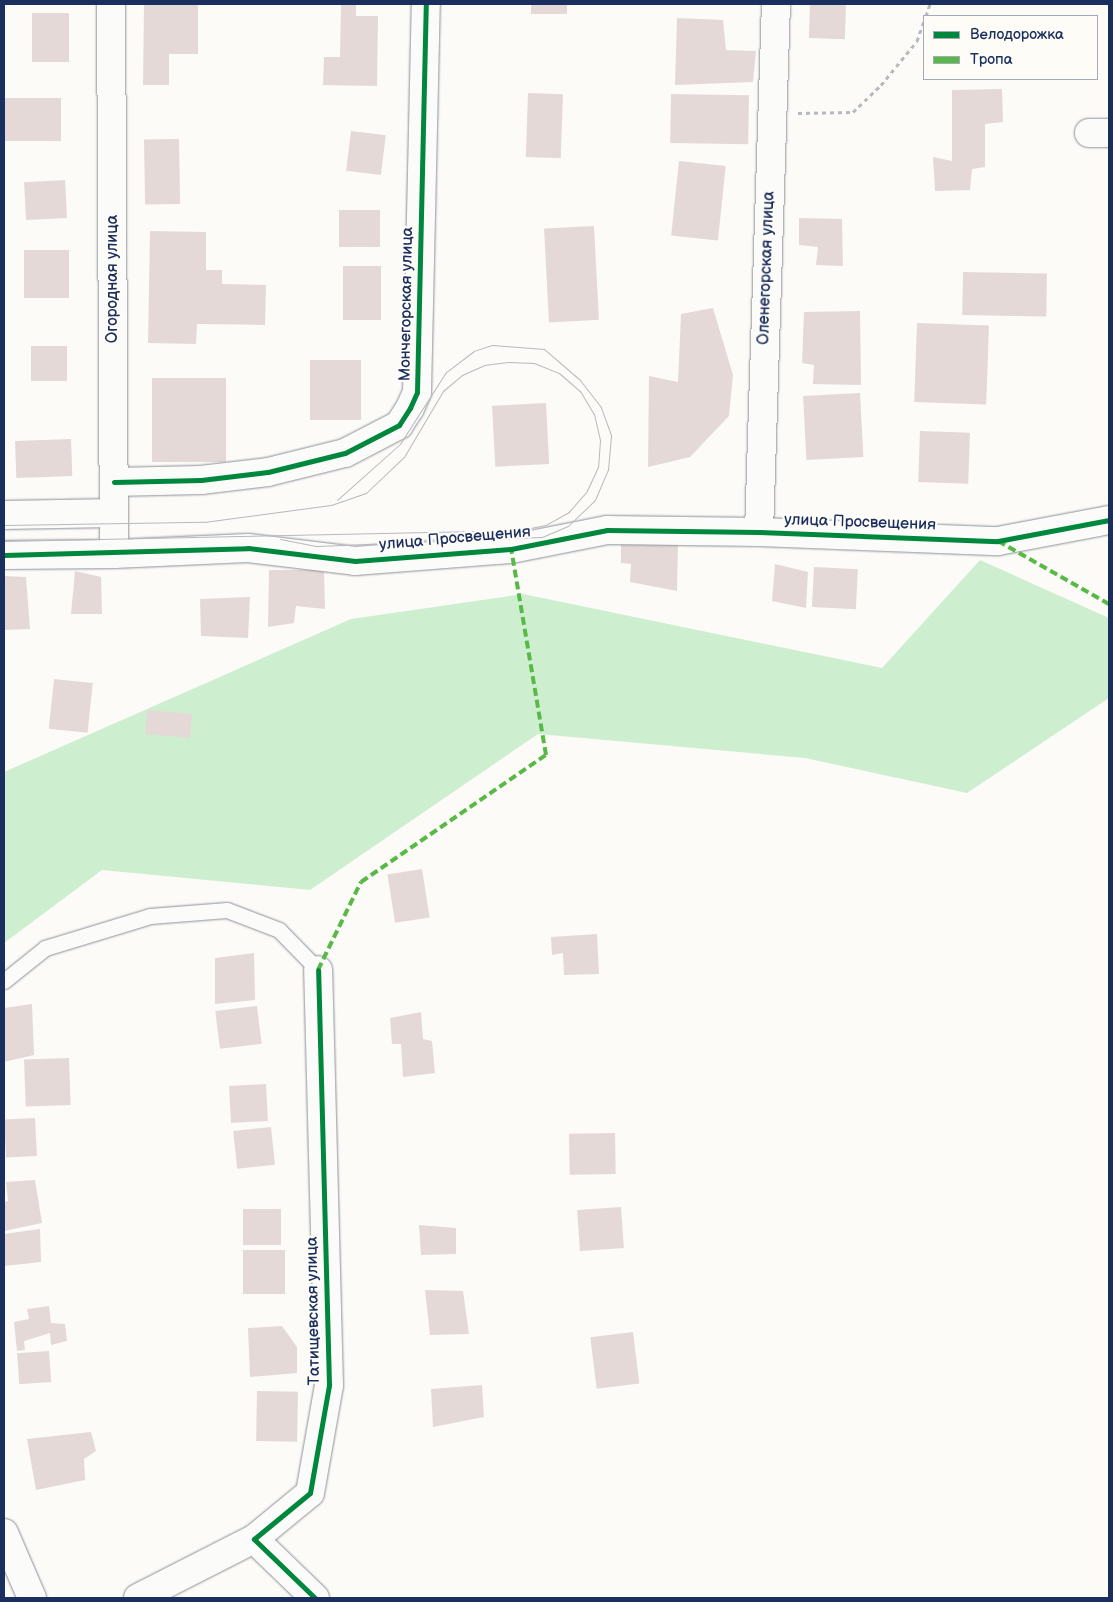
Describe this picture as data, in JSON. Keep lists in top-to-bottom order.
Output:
{
  "streets": {
    "street": [
      "Оленегорская улица",
      "Огородная улица",
      "Мончегорская улица",
      "улица Просвещения",
      "Татищевская улица"
    ]
  },
  "crossings": [
    ["Оленегорская улица", "улица Просвещения"],
    ["Огородная улица", "Мончегорская улица"],
    ["Огородная улица", "улица Просвещения"]
  ],
  "legend": ["Велодорожка", "Тропа"]
}
